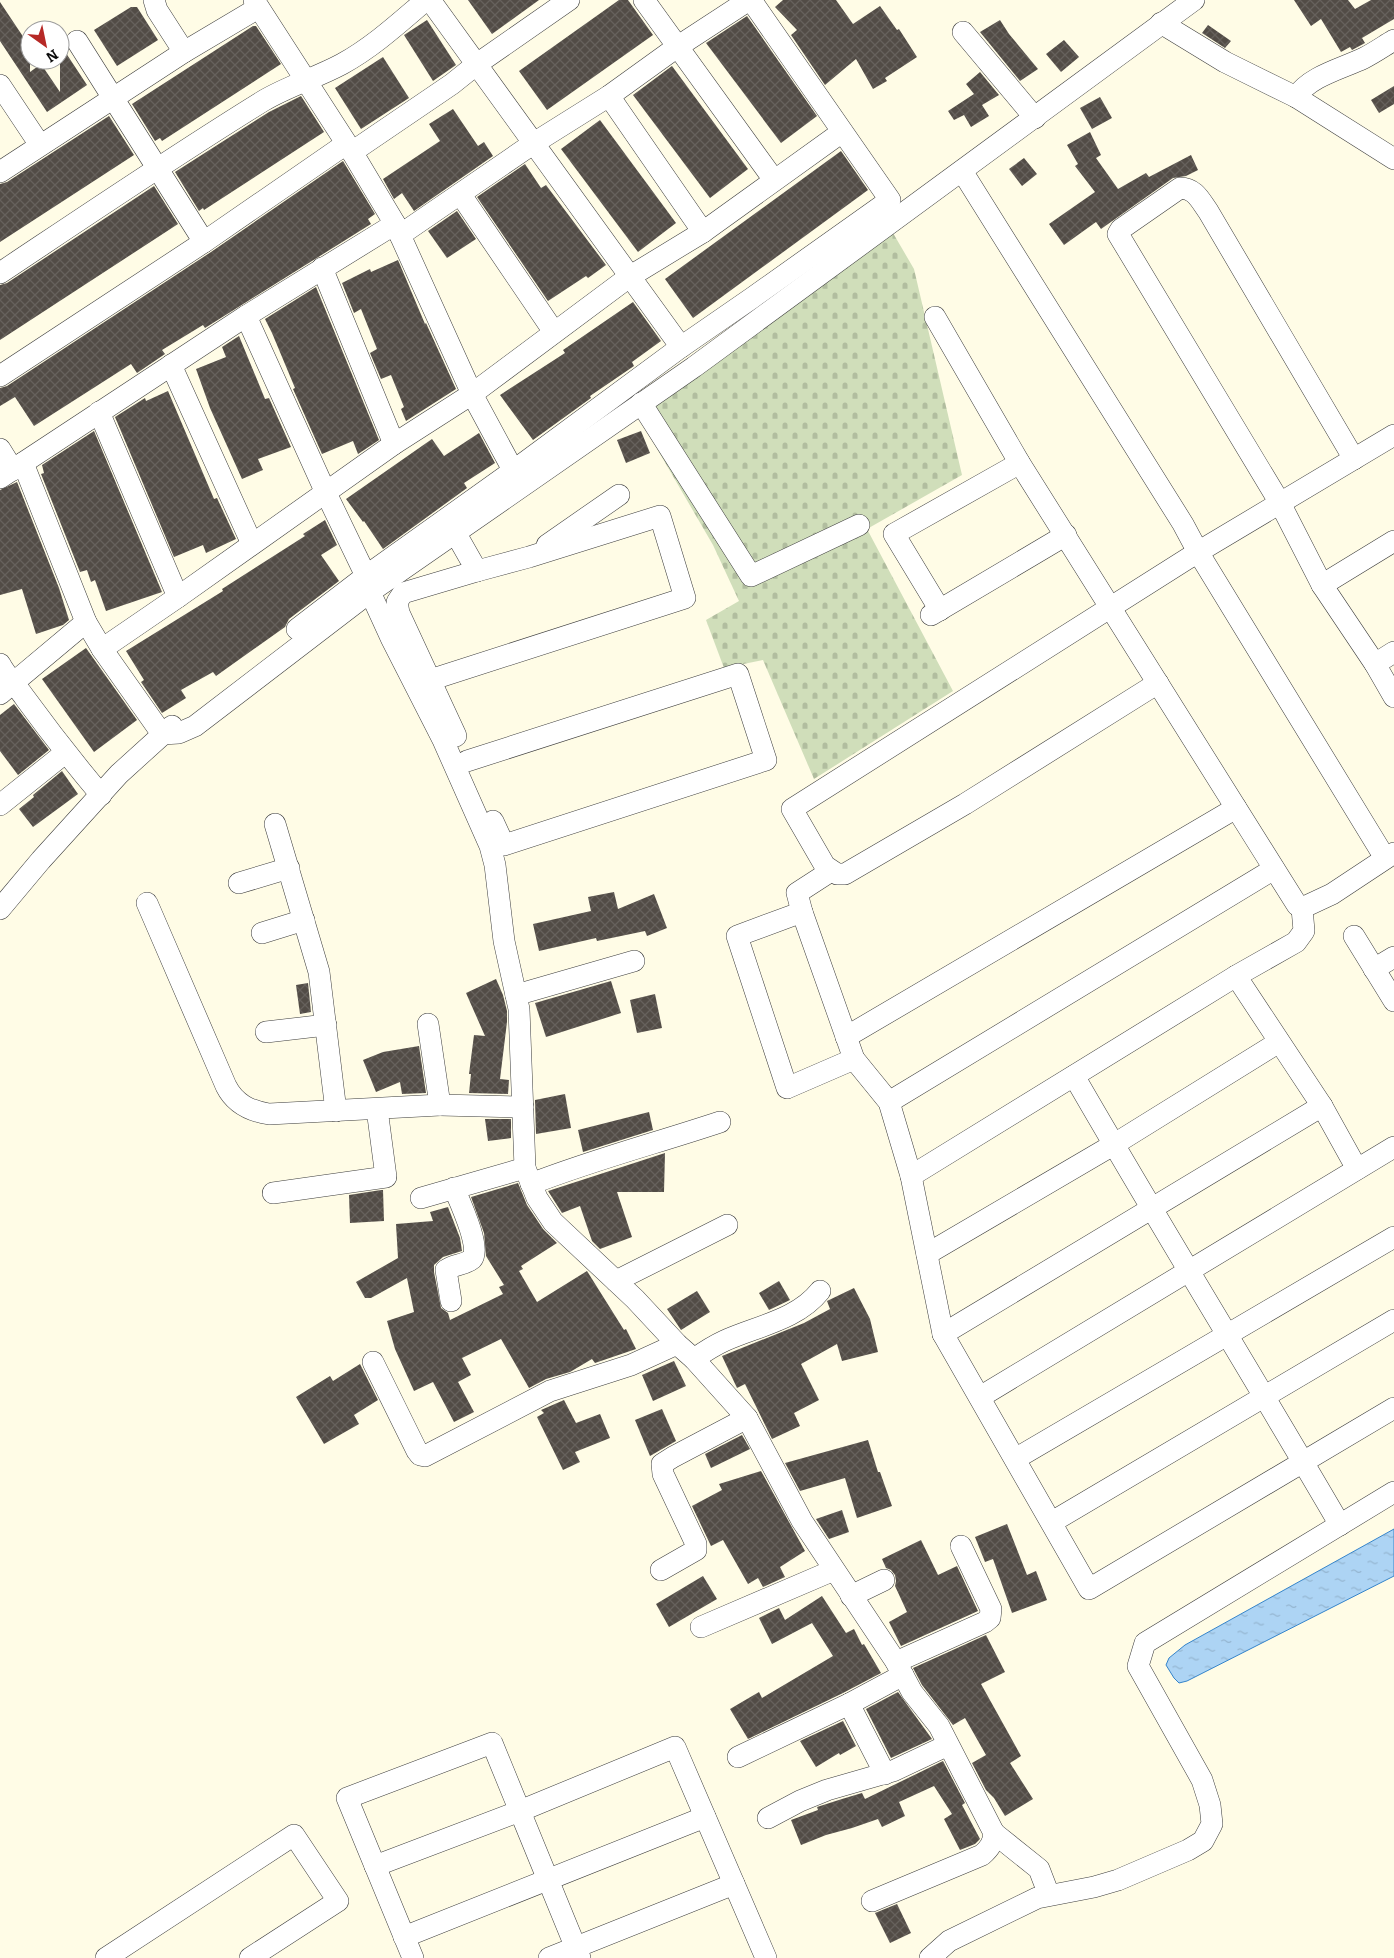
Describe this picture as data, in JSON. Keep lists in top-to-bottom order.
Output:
{
  "north": "bottom right"
}
